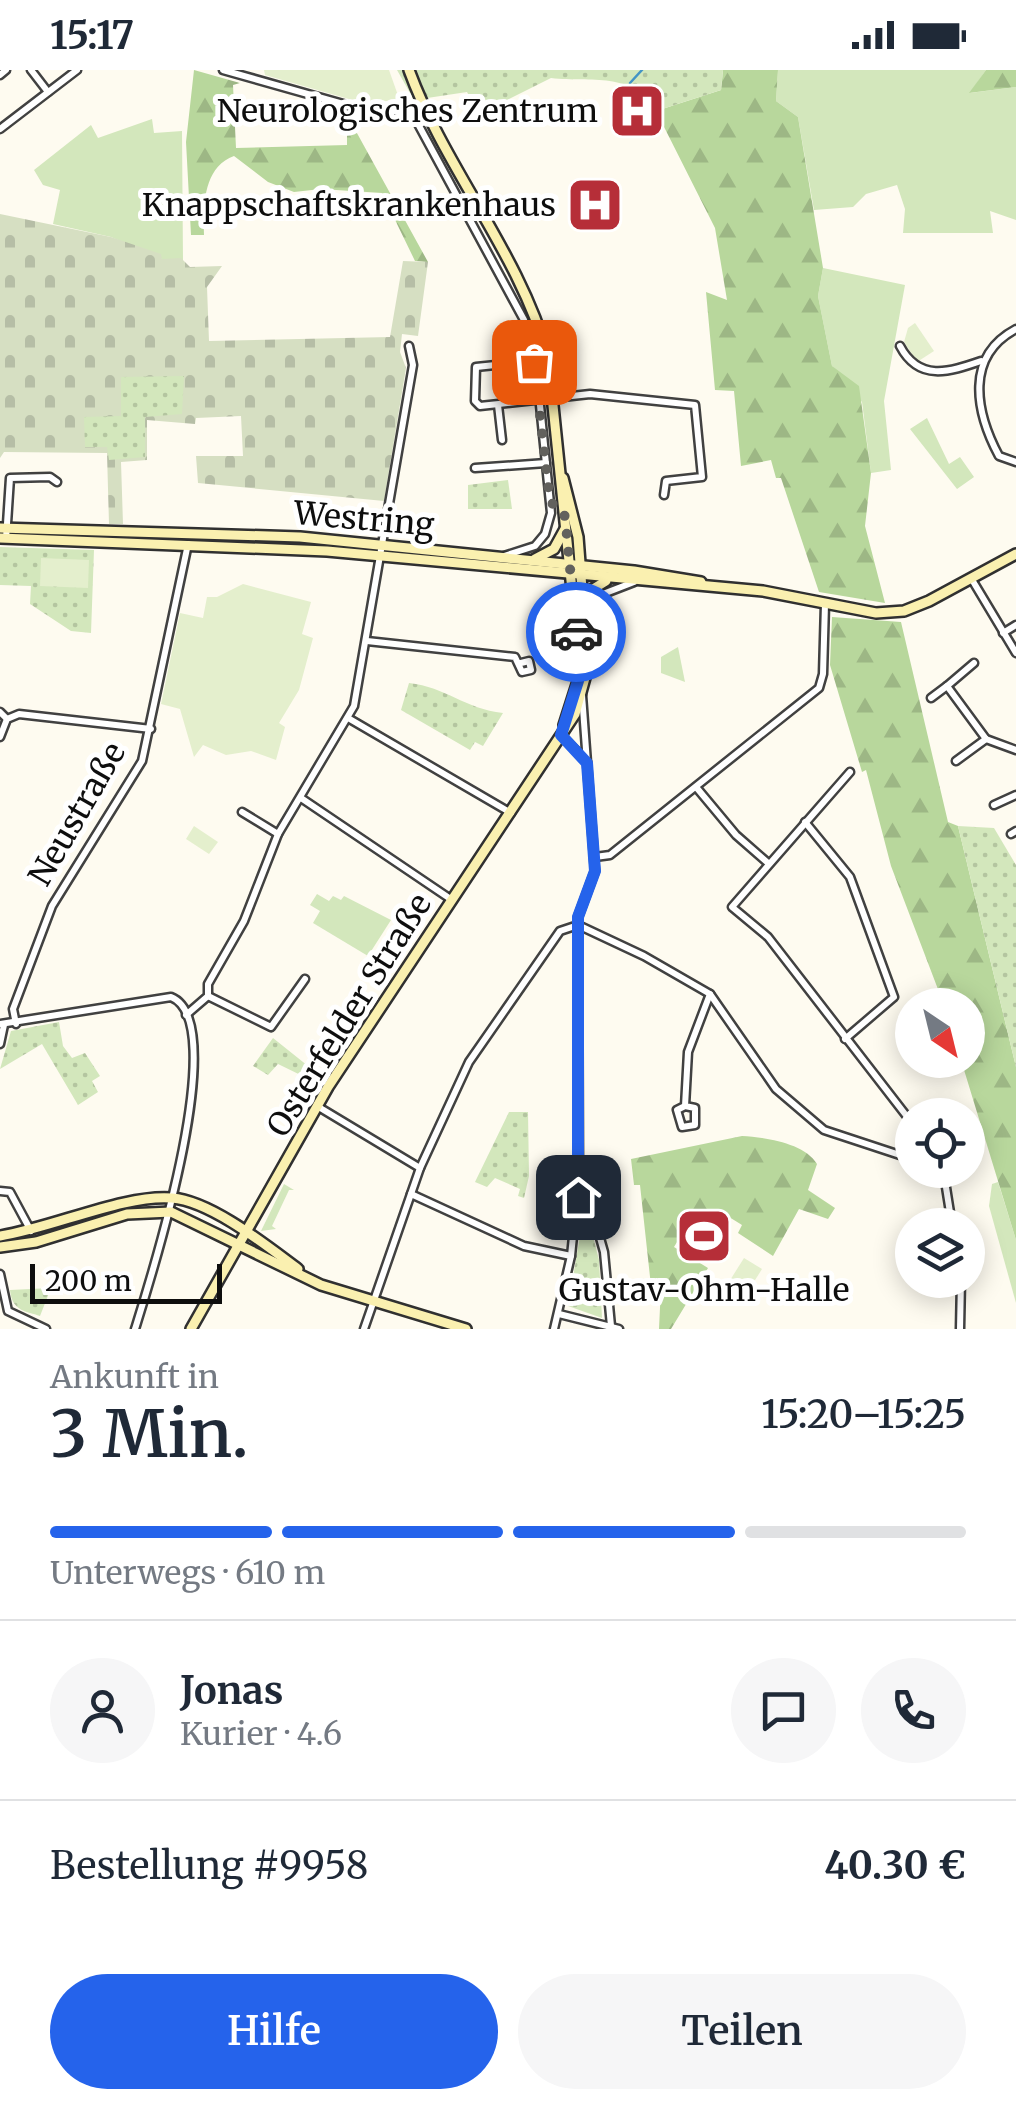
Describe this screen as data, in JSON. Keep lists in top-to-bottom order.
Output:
{
  "streets": {
    "main road": ["Westring", "Osterfelder Straße"],
    "street": ["Neustraße"]
  },
  "crossings": [
    ["Westring", "Neustraße"],
    ["Westring", "Osterfelder Straße"]
  ],
  "places": {
    "hospital": ["Neurologisches Zentrum", "Knappschaftskrankenhaus"],
    "sports": ["Gustav-Ohm-Halle"]
  },
  "scale_bar": "200 m",
  "north": "bottom right",
  "page": {
    "status": "15:17",
    "scale": "200 m",
    "heading": ["3 Min.", "Ankunft in", "15:20–15:25"],
    "panel": [
      "Jonas",
      "Kurier · 4.6",
      "Bestellung #9958",
      "40.30 €"
    ],
    "bar": "Unterwegs · 610 m",
    "buttons": ["Hilfe", "Teilen"]
  }
}
